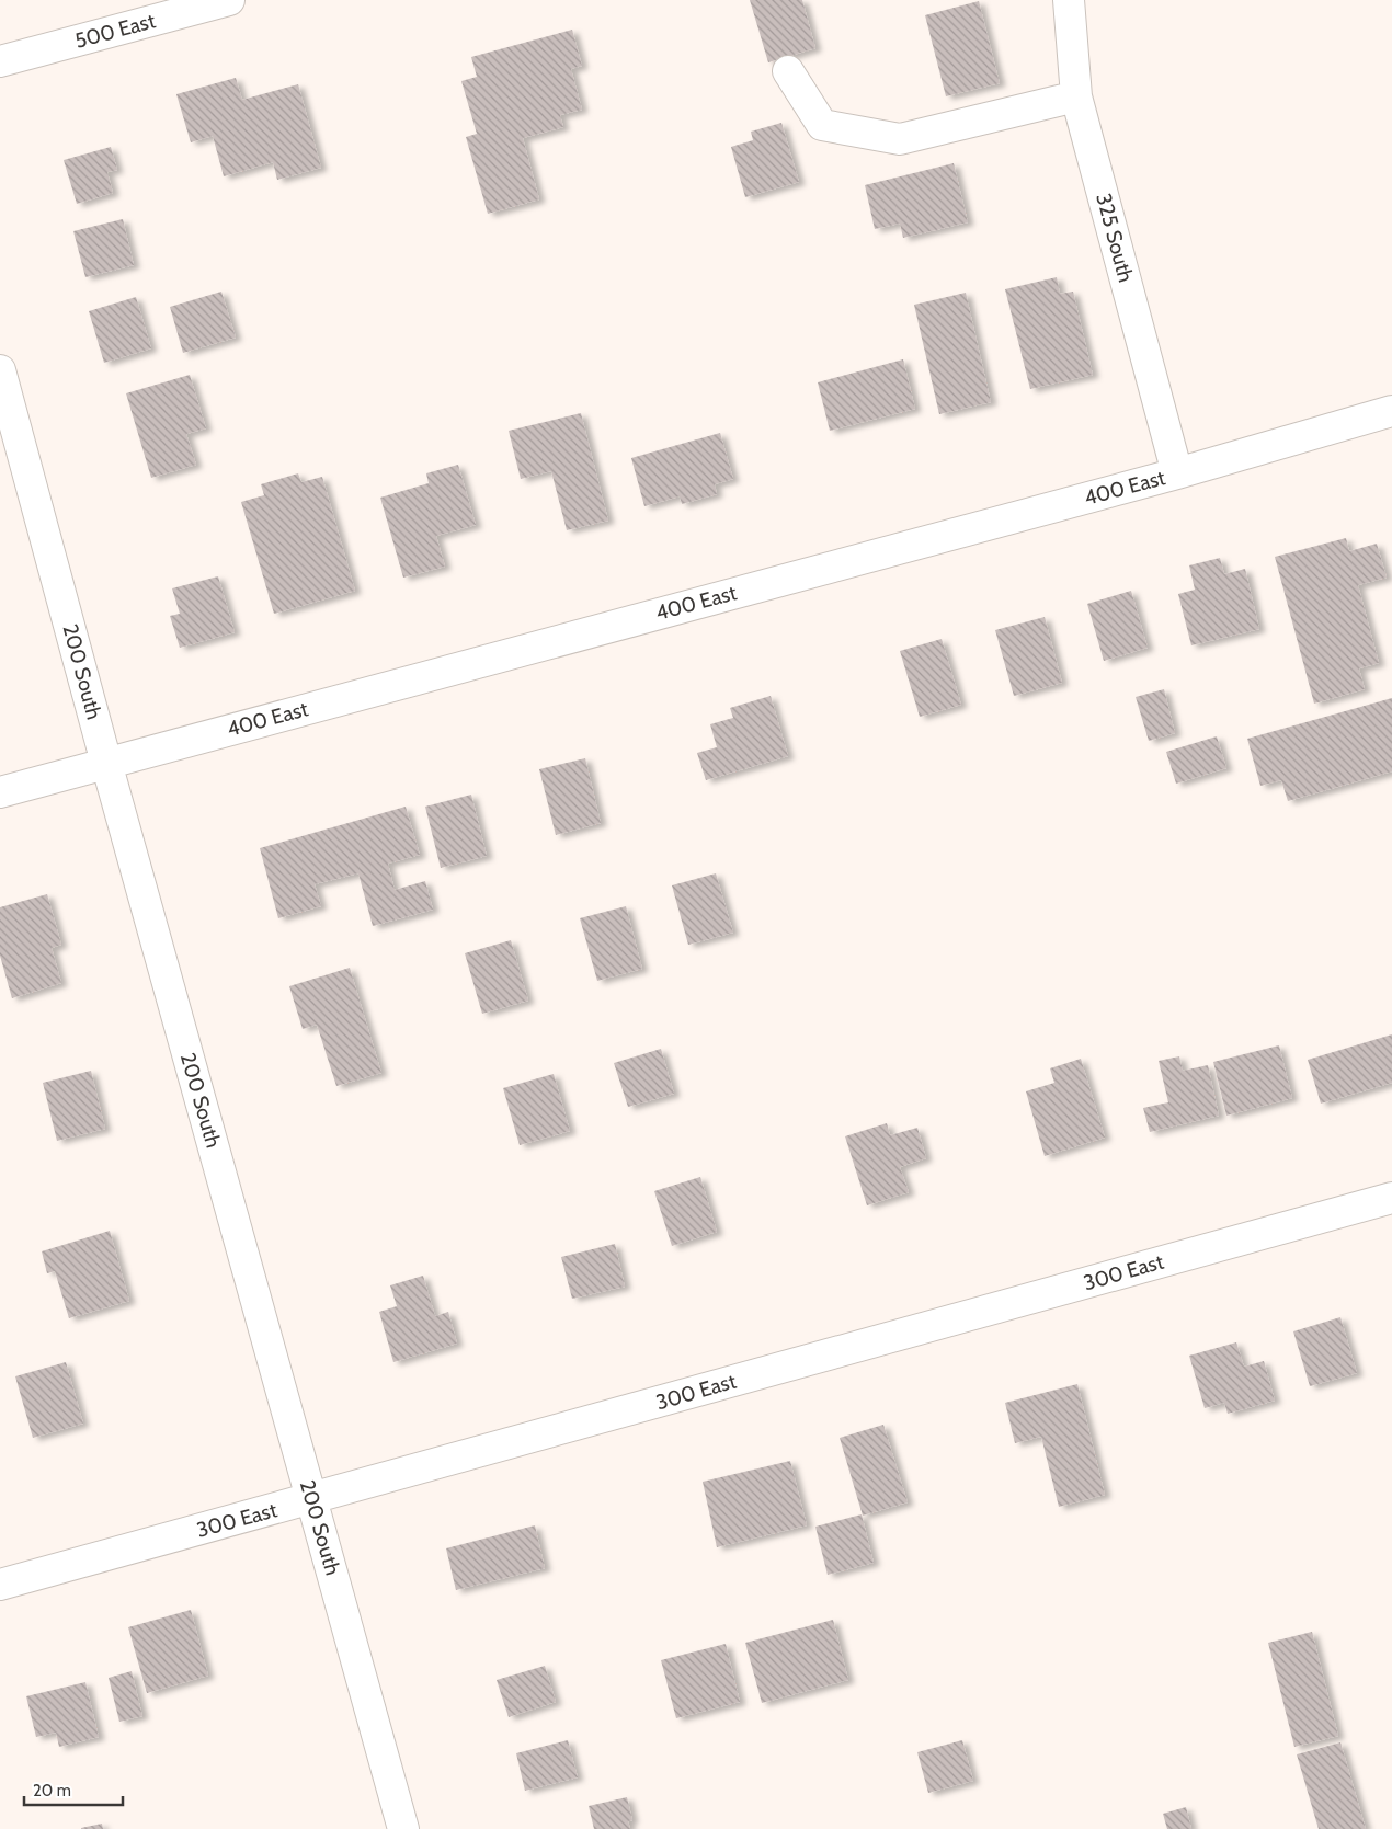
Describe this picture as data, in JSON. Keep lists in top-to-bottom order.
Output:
{
  "streets": {
    "street": [
      "500 East",
      "325 South",
      "400 East",
      "200 South",
      "300 East"
    ]
  },
  "crossings": [
    ["325 South", "400 East"],
    ["400 East", "200 South"],
    ["200 South", "300 East"]
  ],
  "scale_bar": "20 m"
}
